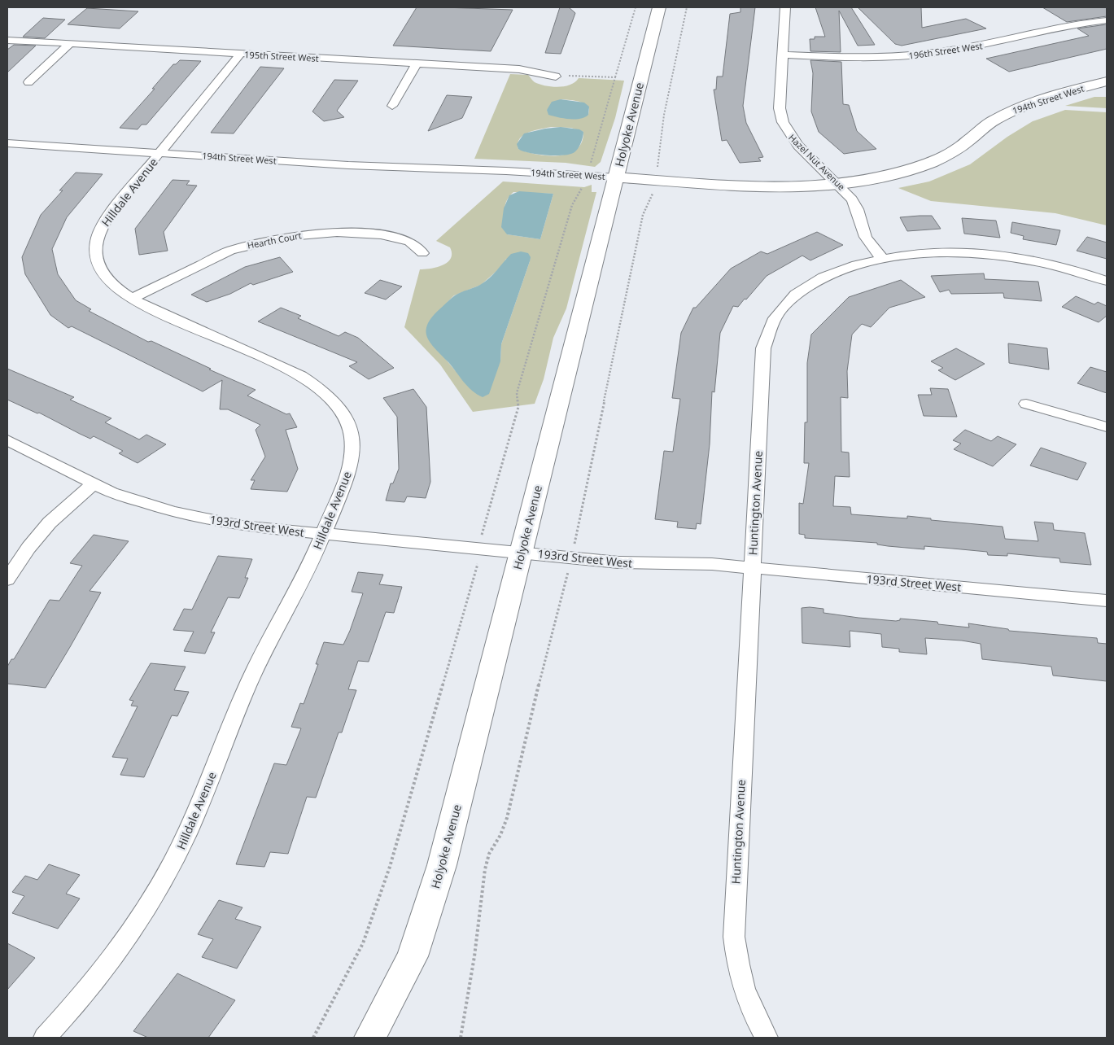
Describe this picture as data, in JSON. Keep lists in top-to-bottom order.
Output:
{
  "streets": {
    "street": [
      "196th Street West",
      "195th Street West",
      "194th Street West",
      "Holyoke Avenue",
      "Hazel Nut Avenue",
      "Hilldale Avenue",
      "Hearth Court",
      "Huntington Avenue",
      "193rd Street West"
    ]
  },
  "crossings": [
    ["196th Street West", "Hazel Nut Avenue"],
    ["195th Street West", "Hilldale Avenue"],
    ["194th Street West", "Holyoke Avenue"],
    ["194th Street West", "Hazel Nut Avenue"],
    ["194th Street West", "Hilldale Avenue"],
    ["Holyoke Avenue", "193rd Street West"],
    ["Hazel Nut Avenue", "Huntington Avenue"],
    ["Hilldale Avenue", "Hearth Court"],
    ["Hilldale Avenue", "193rd Street West"],
    ["Huntington Avenue", "193rd Street West"]
  ]
}
